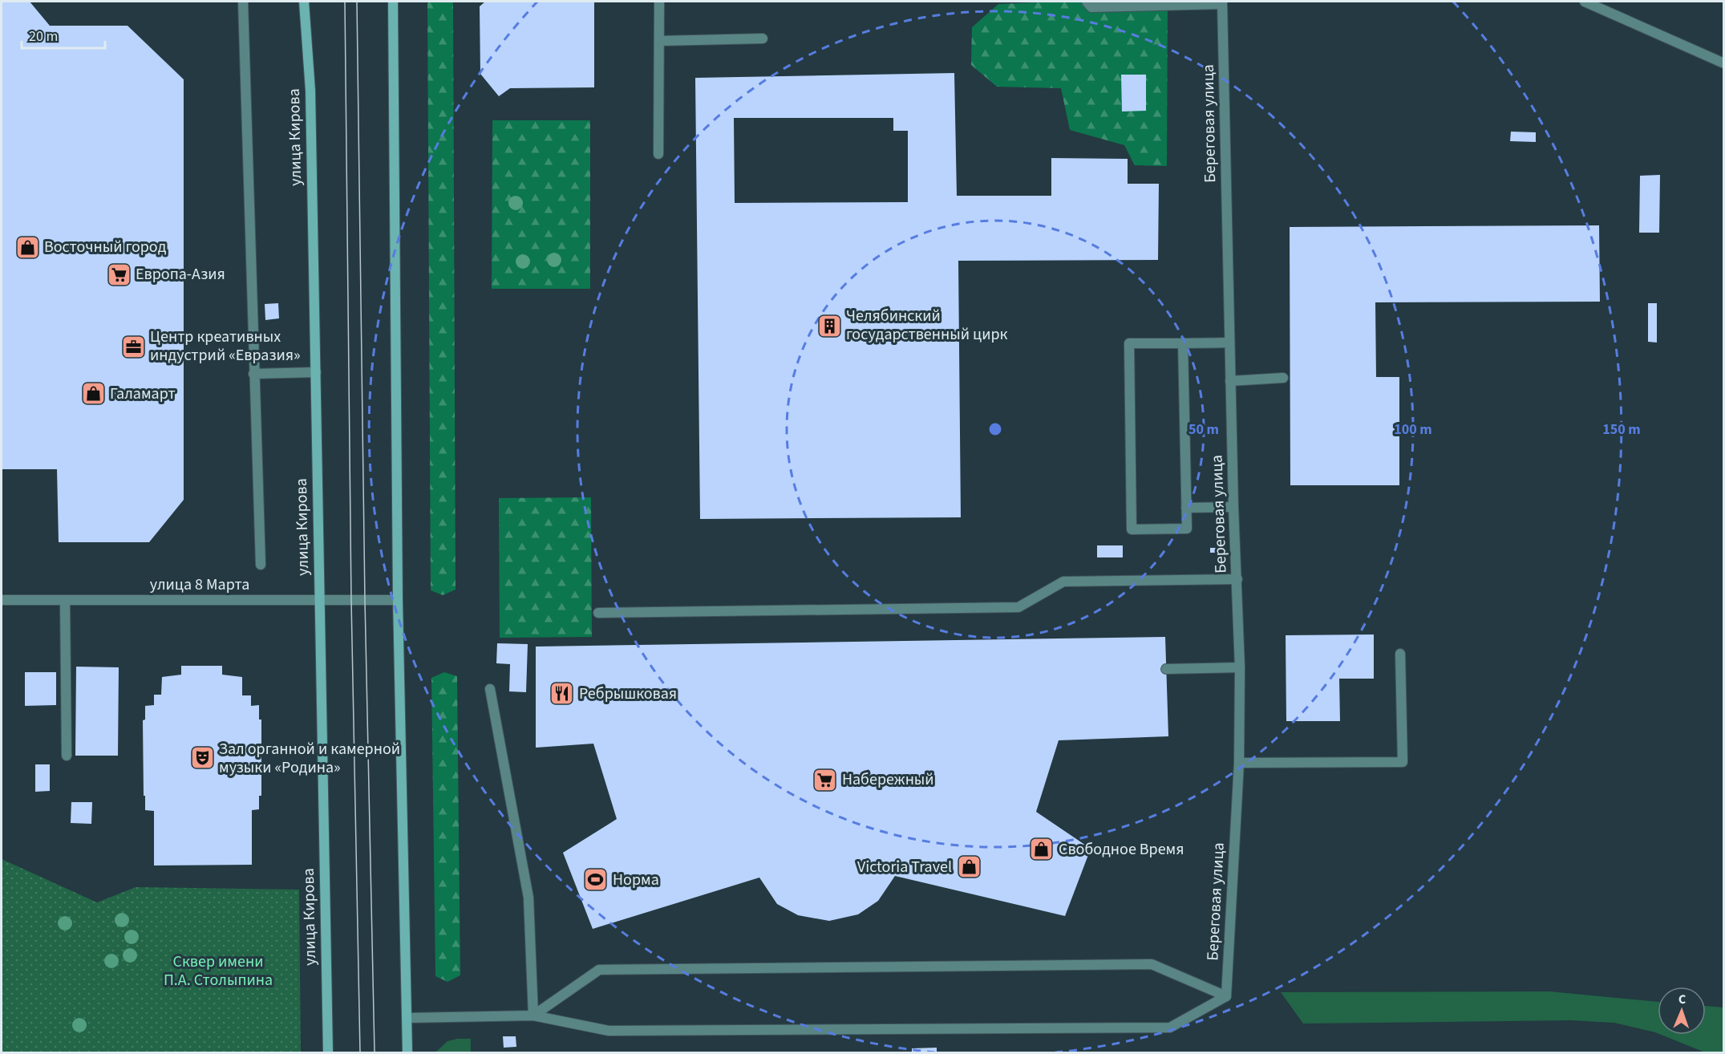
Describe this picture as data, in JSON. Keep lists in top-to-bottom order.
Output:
{
  "streets": {
    "main road": ["улица Кирова"],
    "street": ["Береговая улица", "улица 8 Марта"]
  },
  "crossings": [
    ["улица Кирова", "улица 8 Марта"]
  ],
  "parks": ["Сквер имени П.А. Столыпина"],
  "places": {
    "shop": [
      "Восточный город",
      "Галамарт",
      "Свободное Время",
      "Victoria Travel"
    ],
    "supermarket": ["Европа-Азия", "Набережный"],
    "building": ["Челябинский государственный цирк"],
    "office": ["Центр креативных индустрий «Евразия»"],
    "restaurant": ["Ребрышковая"],
    "theatre": ["Зал органной и камерной музыки «Родина»"],
    "sports": ["Норма"]
  },
  "scale_bar": "20 m",
  "north": "top",
  "rings": ["50 m", "100 m", "150 m"]
}
